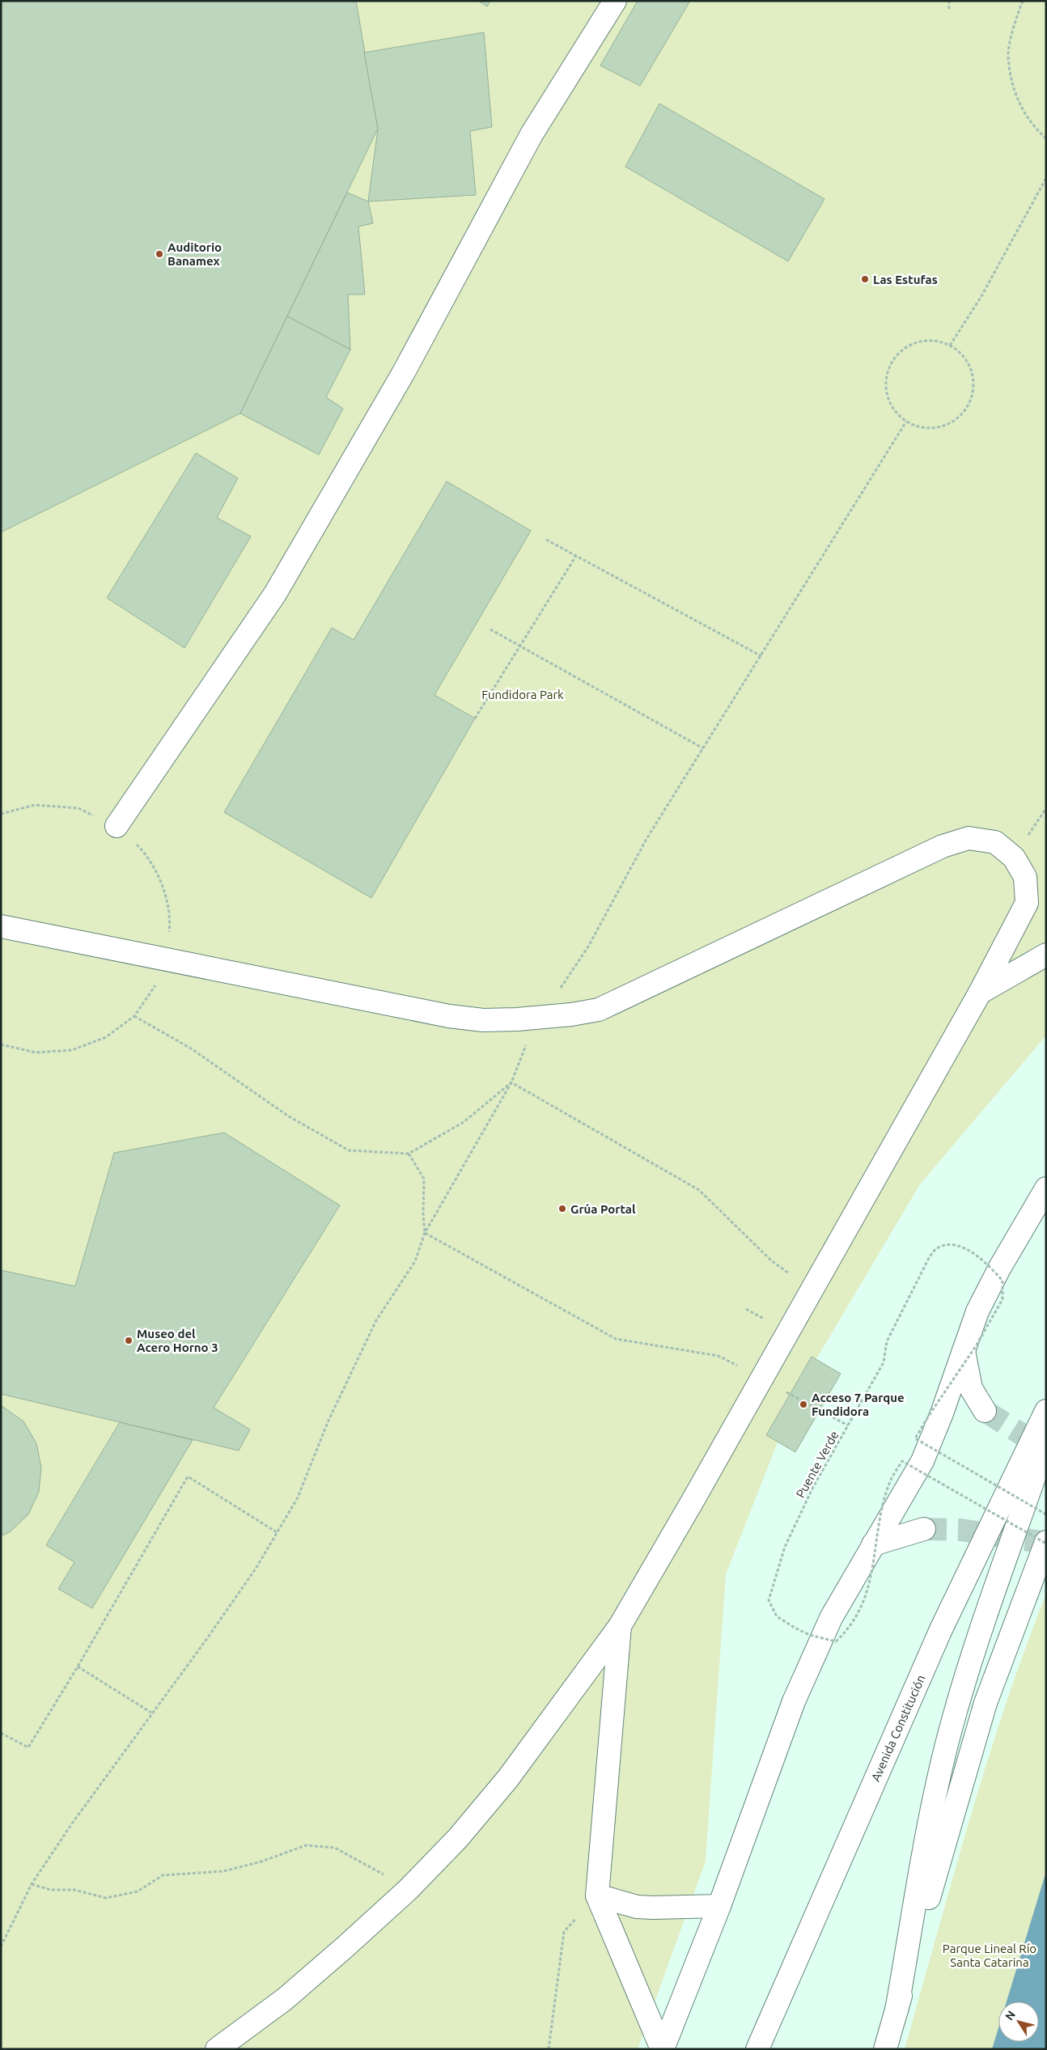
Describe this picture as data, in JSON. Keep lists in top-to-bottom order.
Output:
{
  "streets": {
    "main road": ["Avenida Constitución"],
    "path": ["Puente Verde"]
  },
  "parks": ["Fundidora Park", "Parque Lineal Río Santa Catarina"],
  "places": [
    "Auditorio Banamex",
    "Las Estufas",
    "Grúa Portal",
    "Museo del Acero Horno 3",
    "Acceso 7 Parque Fundidora"
  ],
  "north": "top left"
}
